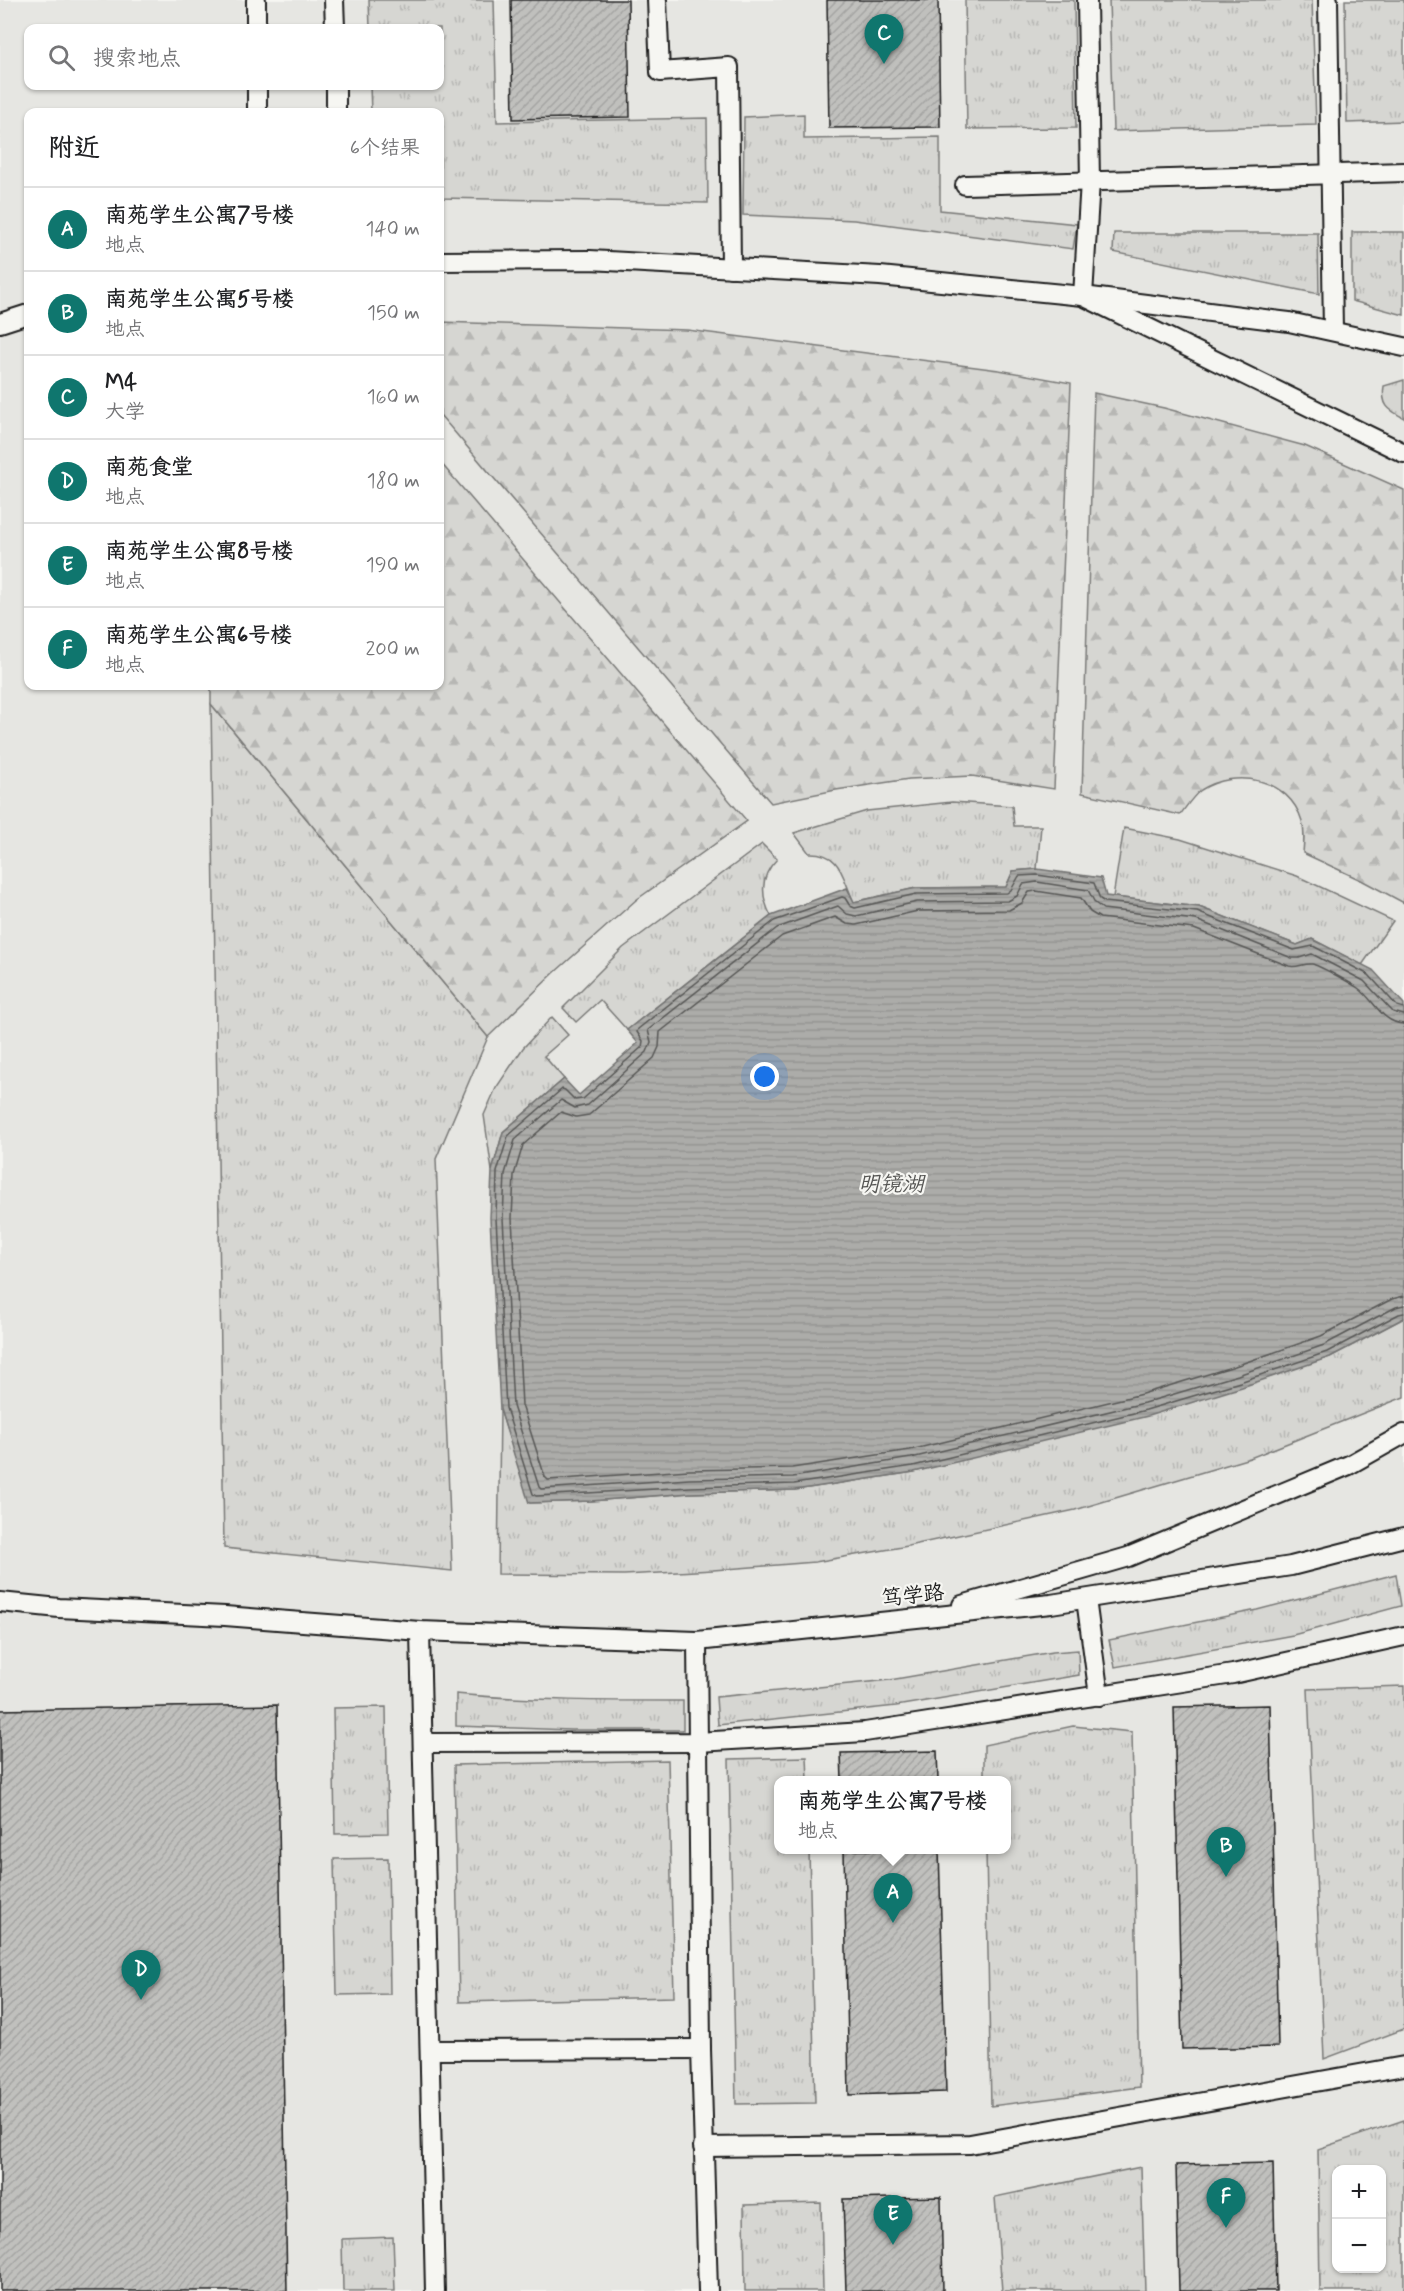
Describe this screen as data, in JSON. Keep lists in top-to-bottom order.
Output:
{
  "streets": {
    "lane": ["笃学路"]
  },
  "water": ["明镜湖"],
  "page": {
    "pins": [
      "C",
      "B",
      "A",
      "D",
      "F",
      "E"
    ],
    "search": "搜索地点",
    "heading": ["附近", "6个结果"],
    "list": [
      {
        "mark": "A",
        "name": "南苑学生公寓7号楼",
        "note": "地点",
        "value": "140 m"
      },
      {
        "mark": "B",
        "name": "南苑学生公寓5号楼",
        "note": "地点",
        "value": "150 m"
      },
      {
        "mark": "C",
        "name": "M4",
        "note": "大学",
        "value": "160 m"
      },
      {
        "mark": "D",
        "name": "南苑食堂",
        "note": "地点",
        "value": "180 m"
      },
      {
        "mark": "E",
        "name": "南苑学生公寓8号楼",
        "note": "地点",
        "value": "190 m"
      },
      {
        "mark": "F",
        "name": "南苑学生公寓6号楼",
        "note": "地点",
        "value": "200 m"
      }
    ],
    "popup": ["南苑学生公寓7号楼", "地点"],
    "map_buttons": ["+", "−"]
  }
}
